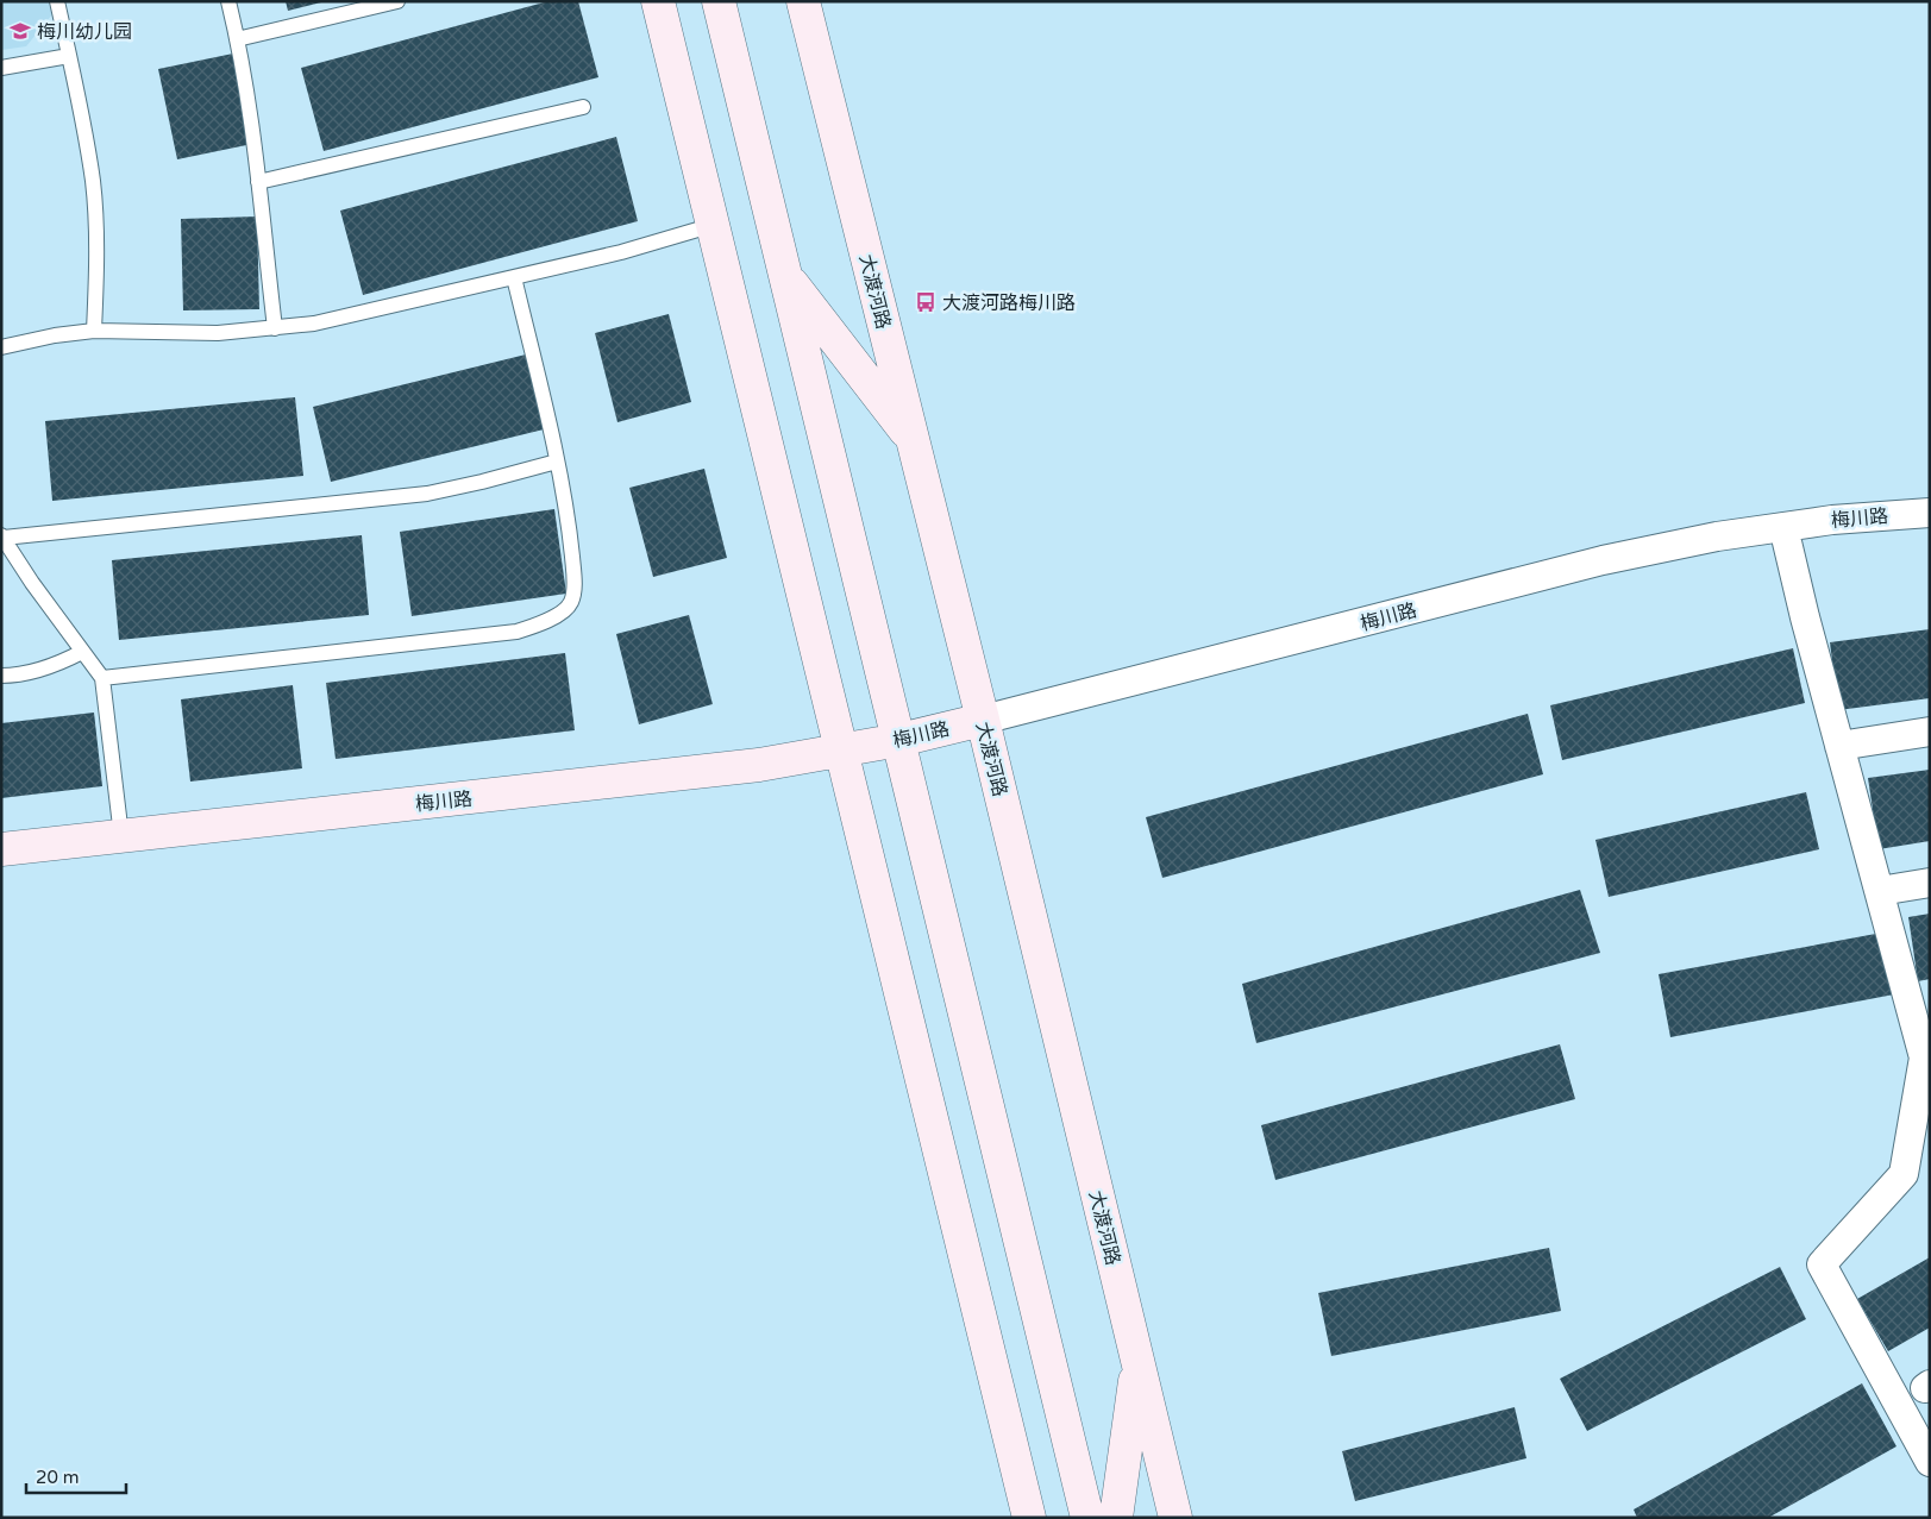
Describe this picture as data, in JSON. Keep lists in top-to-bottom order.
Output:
{
  "streets": {
    "main road": ["大渡河路", "梅川路"]
  },
  "crossings": [
    ["大渡河路", "梅川路"]
  ],
  "places": {
    "school or university": ["梅川幼儿园"],
    "bus stop": ["大渡河路梅川路"]
  },
  "scale_bar": "20 m"
}
